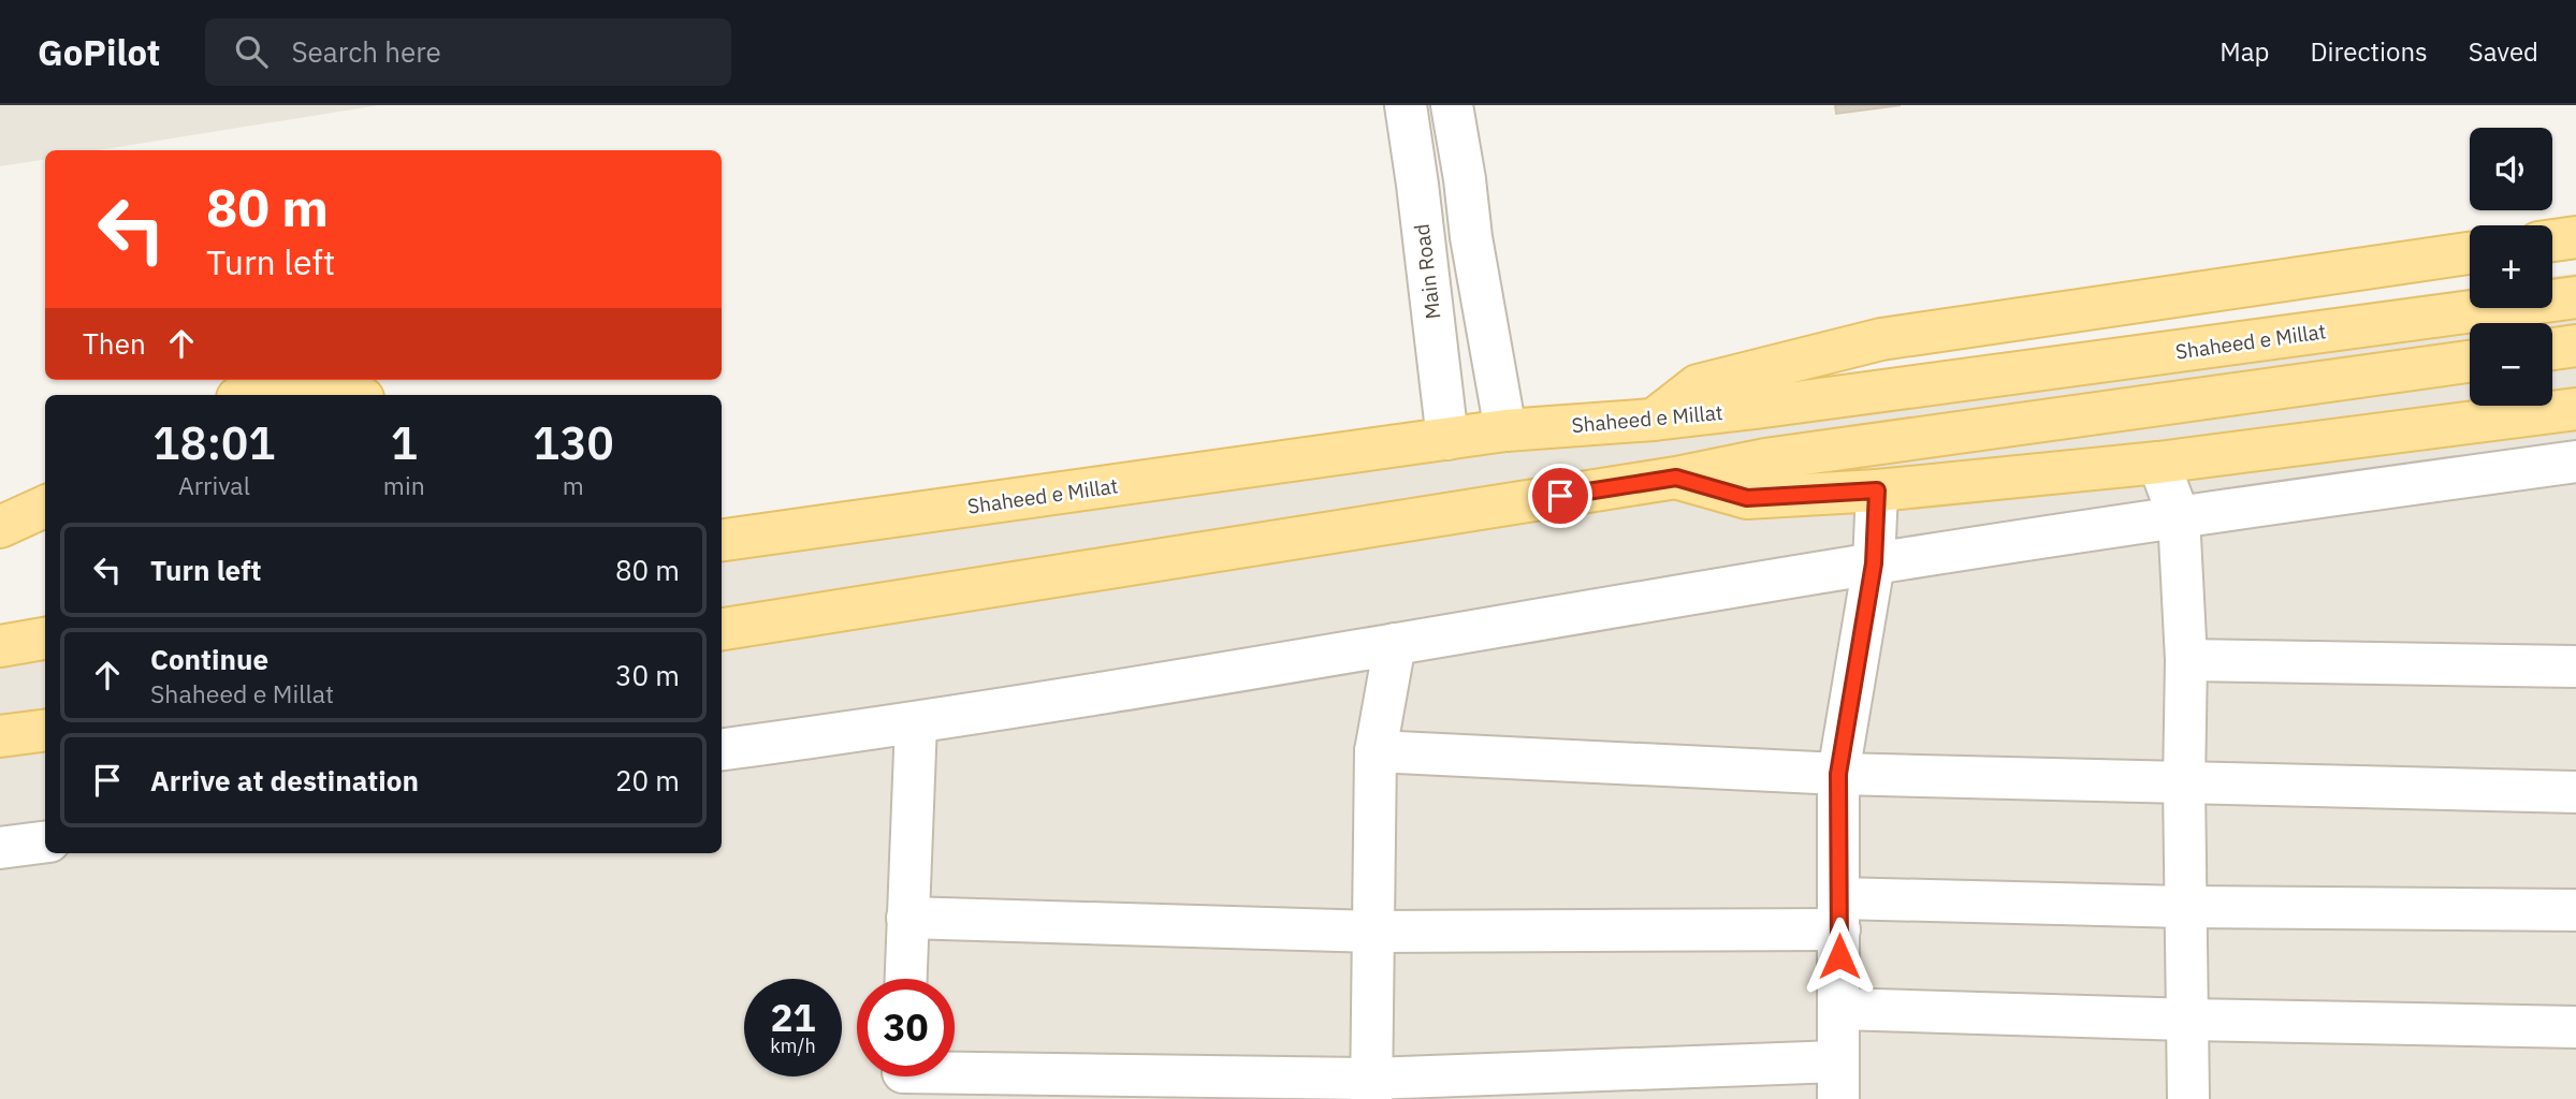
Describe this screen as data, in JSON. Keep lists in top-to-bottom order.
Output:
{
  "streets": {
    "main road": ["Shaheed e Millat"],
    "street": ["Main Road"]
  },
  "crossings": [
    ["Main Road", "Shaheed e Millat"]
  ],
  "page": {
    "header": "GoPilot",
    "search": "Search here",
    "nav": ["Map", "Directions", "Saved"],
    "map_buttons": ["+", "−"],
    "turn": ["80 m", "Turn left"],
    "then": "Then",
    "eta": [
      "18:01",
      "Arrival",
      "1",
      "min",
      "130",
      "m"
    ],
    "list": [
      {
        "name": "Turn left",
        "value": "80 m"
      },
      {
        "name": "Continue",
        "note": "Shaheed e Millat",
        "value": "30 m"
      },
      {
        "name": "Arrive at destination",
        "value": "20 m"
      }
    ],
    "speed": "21 km/h",
    "limit": "30"
  }
}
